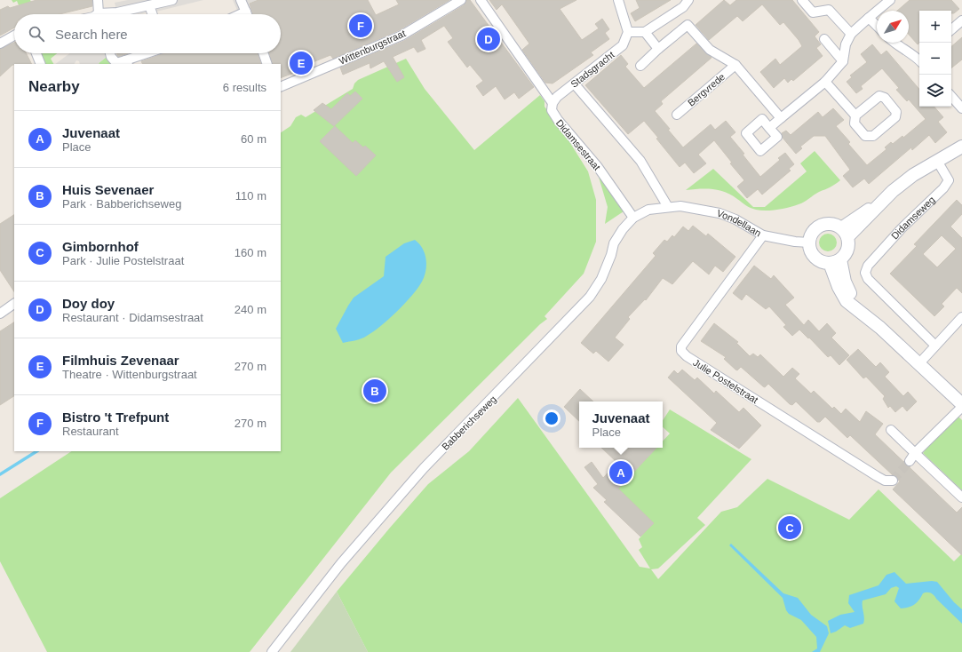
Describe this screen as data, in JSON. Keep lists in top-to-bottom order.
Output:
{
  "streets": {
    "street": [
      "Wittenburgstraat",
      "Stadsgracht",
      "Bergvrede",
      "Didamsestraat",
      "Didamseweg",
      "Vondellaan",
      "Julie Postelstraat",
      "Babberichseweg"
    ]
  },
  "crossings": [
    ["Stadsgracht", "Didamsestraat"],
    ["Didamsestraat", "Babberichseweg"],
    ["Vondellaan", "Julie Postelstraat"],
    ["Vondellaan", "Babberichseweg"]
  ],
  "north": "top right",
  "page": {
    "map_buttons": ["+", "−"],
    "pins": [
      "F",
      "D",
      "E",
      "B",
      "A",
      "C"
    ],
    "search": "Search here",
    "heading": ["Nearby", "6 results"],
    "list": [
      {
        "mark": "A",
        "name": "Juvenaat",
        "note": "Place",
        "value": "60 m"
      },
      {
        "mark": "B",
        "name": "Huis Sevenaer",
        "note": "Park · Babberichseweg",
        "value": "110 m"
      },
      {
        "mark": "C",
        "name": "Gimbornhof",
        "note": "Park · Julie Postelstraat",
        "value": "160 m"
      },
      {
        "mark": "D",
        "name": "Doy doy",
        "note": "Restaurant · Didamsestraat",
        "value": "240 m"
      },
      {
        "mark": "E",
        "name": "Filmhuis Zevenaar",
        "note": "Theatre · Wittenburgstraat",
        "value": "270 m"
      },
      {
        "mark": "F",
        "name": "Bistro 't Trefpunt",
        "note": "Restaurant",
        "value": "270 m"
      }
    ],
    "popup": ["Juvenaat", "Place"]
  }
}
